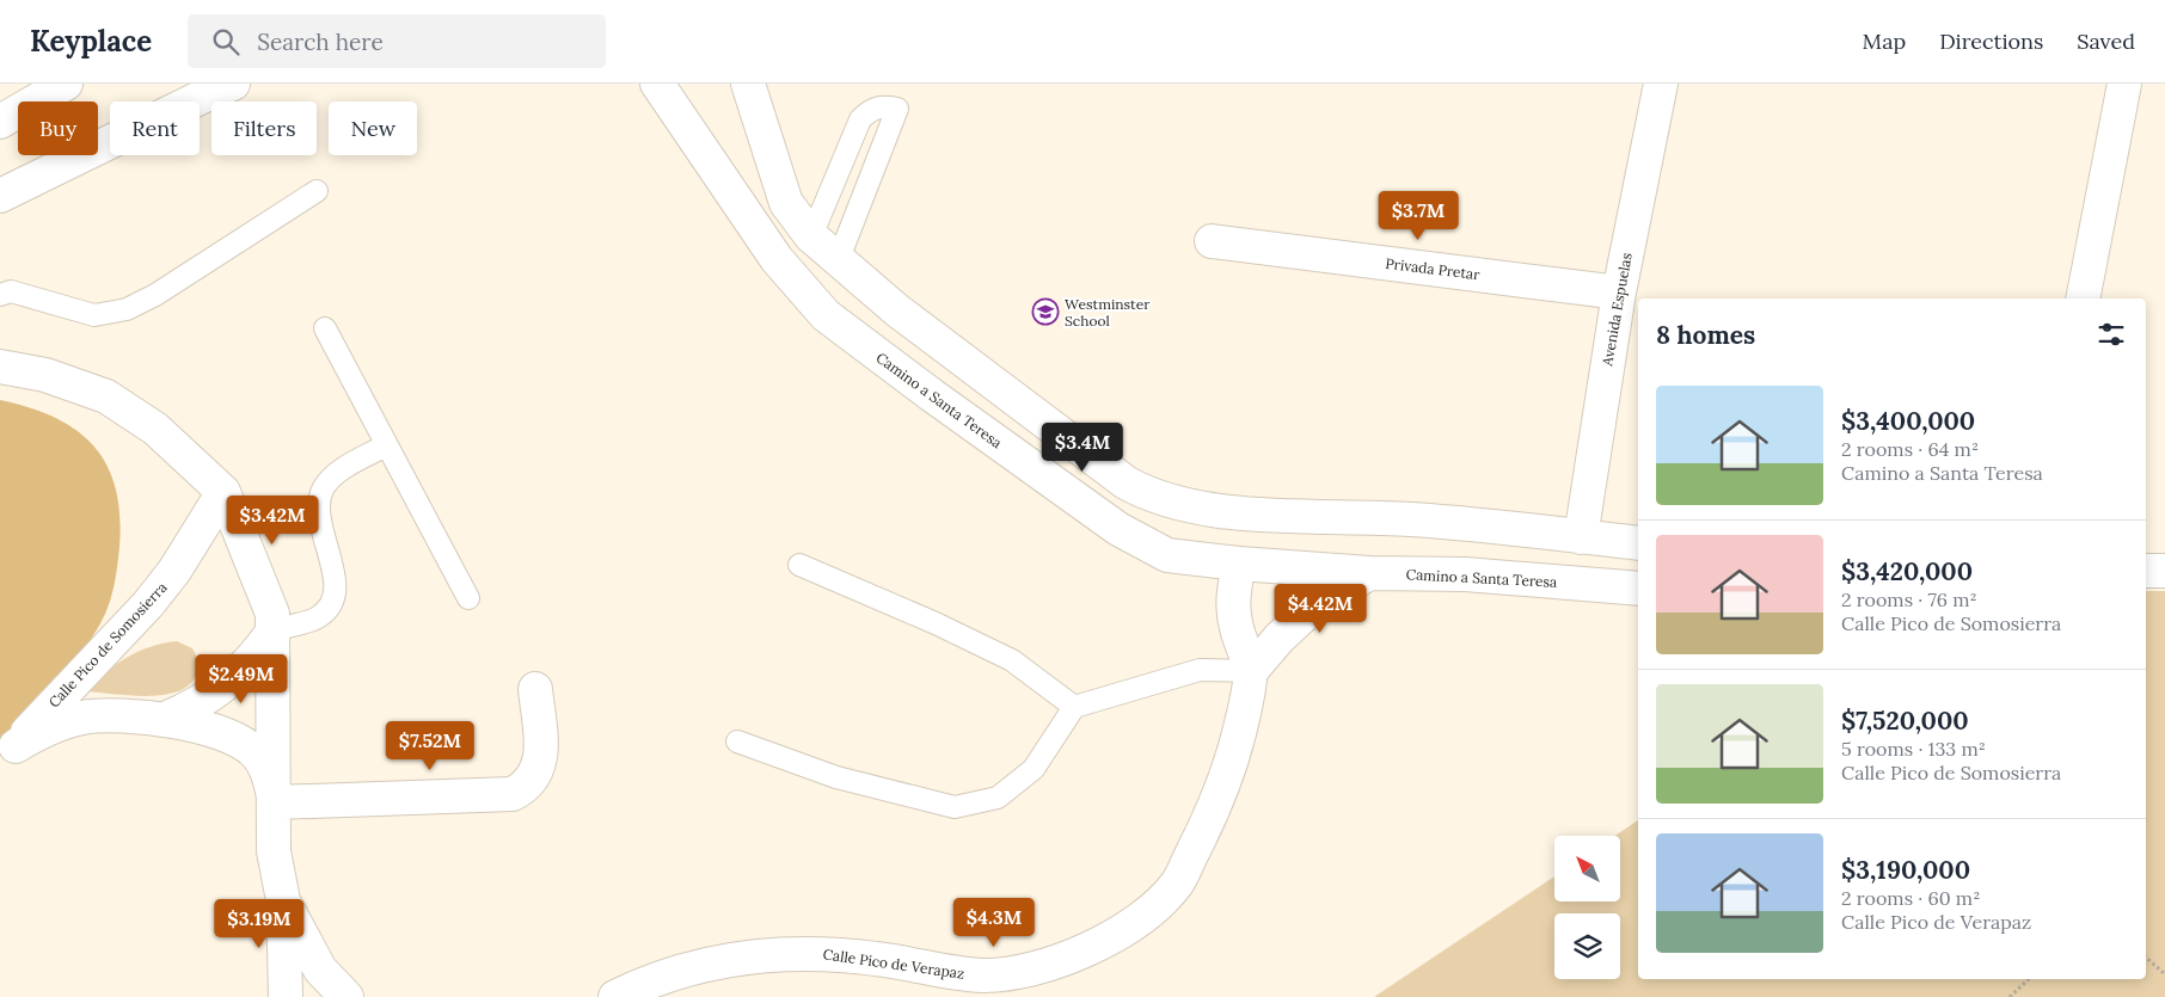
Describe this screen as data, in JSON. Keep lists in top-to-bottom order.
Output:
{
  "streets": {
    "street": [
      "Privada Pretar",
      "Avenida Espuelas",
      "Camino a Santa Teresa",
      "Calle Pico de Somosierra",
      "Calle Pico de Verapaz"
    ]
  },
  "crossings": [
    ["Privada Pretar", "Avenida Espuelas"],
    ["Camino a Santa Teresa", "Calle Pico de Verapaz"]
  ],
  "places": {
    "school or university": ["Westminster School"]
  },
  "north": "top left",
  "page": {
    "header": "Keyplace",
    "search": "Search here",
    "nav": ["Map", "Directions", "Saved"],
    "chip": [
      "Buy",
      "Rent",
      "Filters",
      "New"
    ],
    "price": [
      "$3.7M",
      "$3.4M",
      "$3.42M",
      "$4.42M",
      "$2.49M",
      "$7.52M",
      "$4.3M",
      "$3.19M"
    ],
    "heading": "8 homes",
    "list": [
      {
        "name": "$3,400,000",
        "note": "2 rooms · 64 m² · Camino a Santa Teresa"
      },
      {
        "name": "$3,420,000",
        "note": "2 rooms · 76 m² · Calle Pico de Somosierra"
      },
      {
        "name": "$7,520,000",
        "note": "5 rooms · 133 m² · Calle Pico de Somosierra"
      },
      {
        "name": "$3,190,000",
        "note": "2 rooms · 60 m² · Calle Pico de Verapaz"
      }
    ]
  }
}
